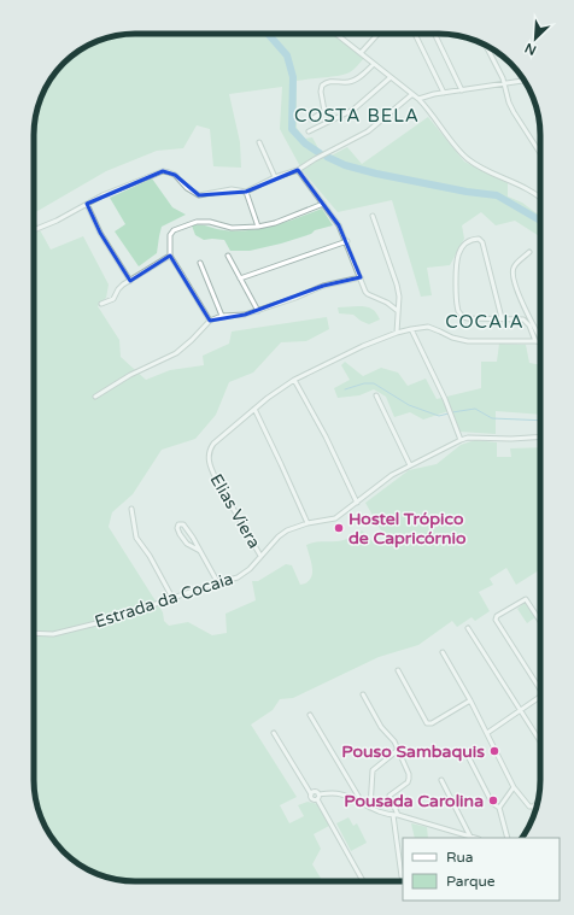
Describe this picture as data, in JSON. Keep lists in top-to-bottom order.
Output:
{
  "streets": {
    "street": ["Estrada da Cocaia"]
  },
  "districts": ["COSTA BELA", "COCAIA"],
  "places": ["Hostel Trópico de Capricórnio", "Pouso Sambaquis", "Pousada Carolina"],
  "legend": ["Rua", "Parque"],
  "north": "bottom left"
}
